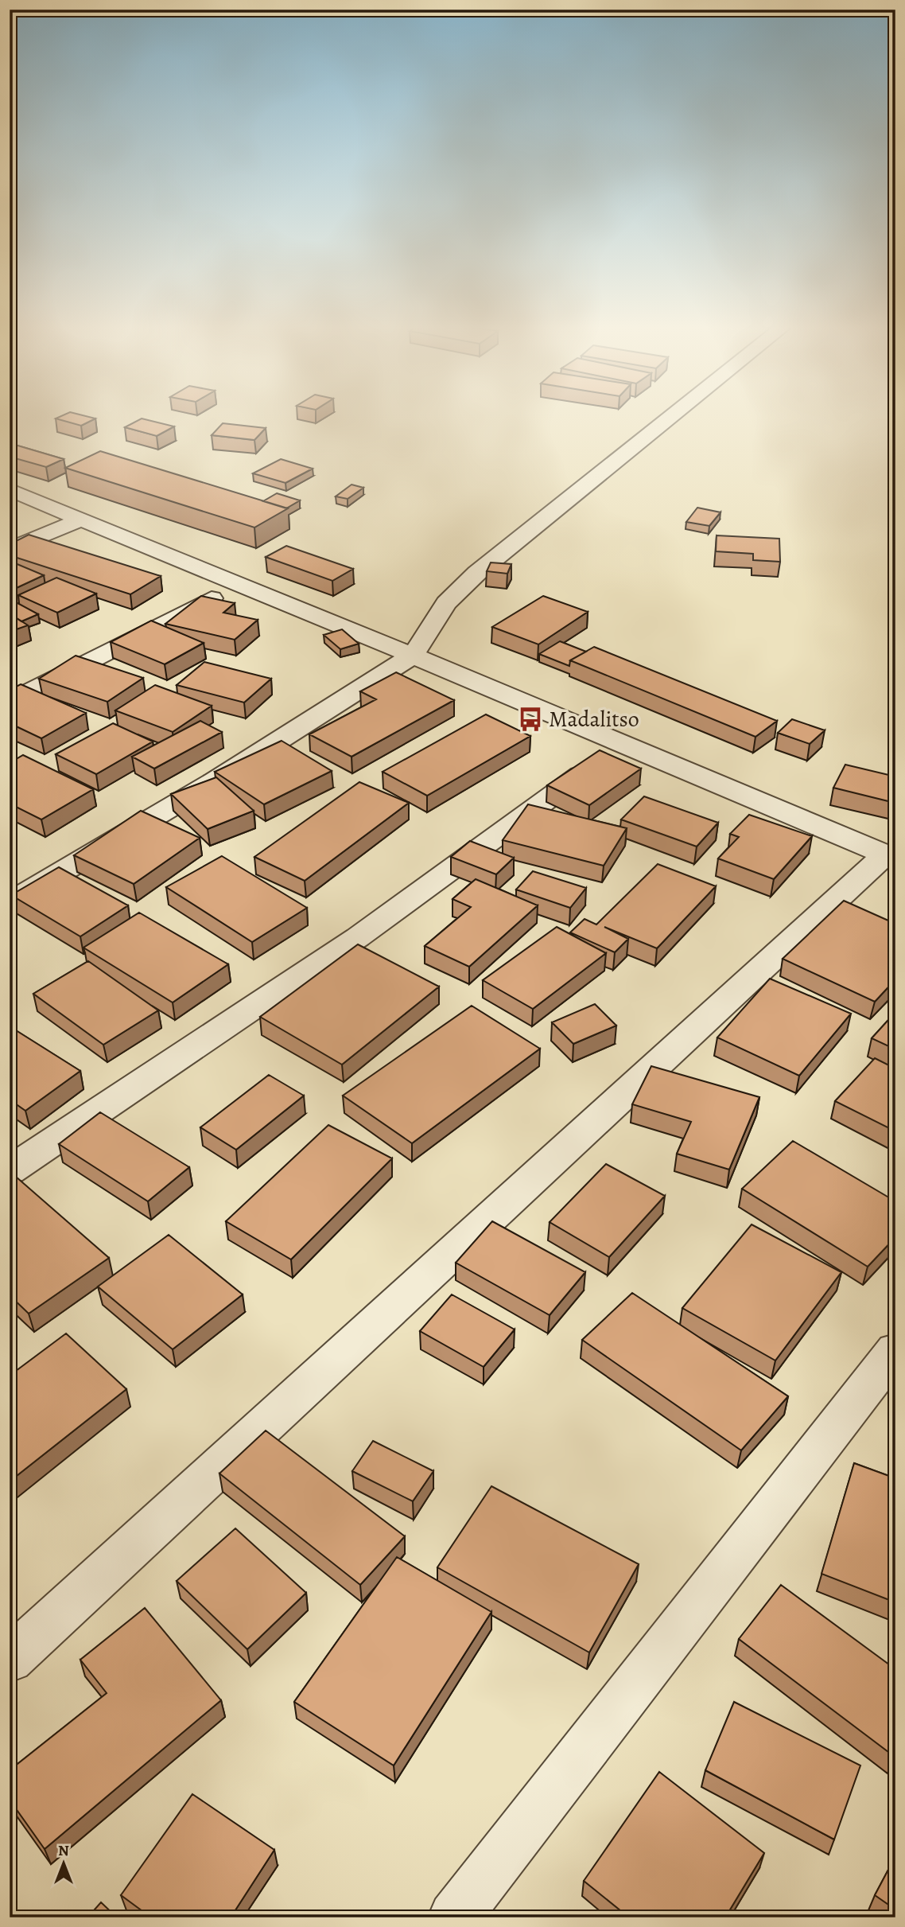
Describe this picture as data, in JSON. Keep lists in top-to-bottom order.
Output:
{
  "places": {
    "bus stop": ["Madalitso"]
  },
  "north": "top"
}
